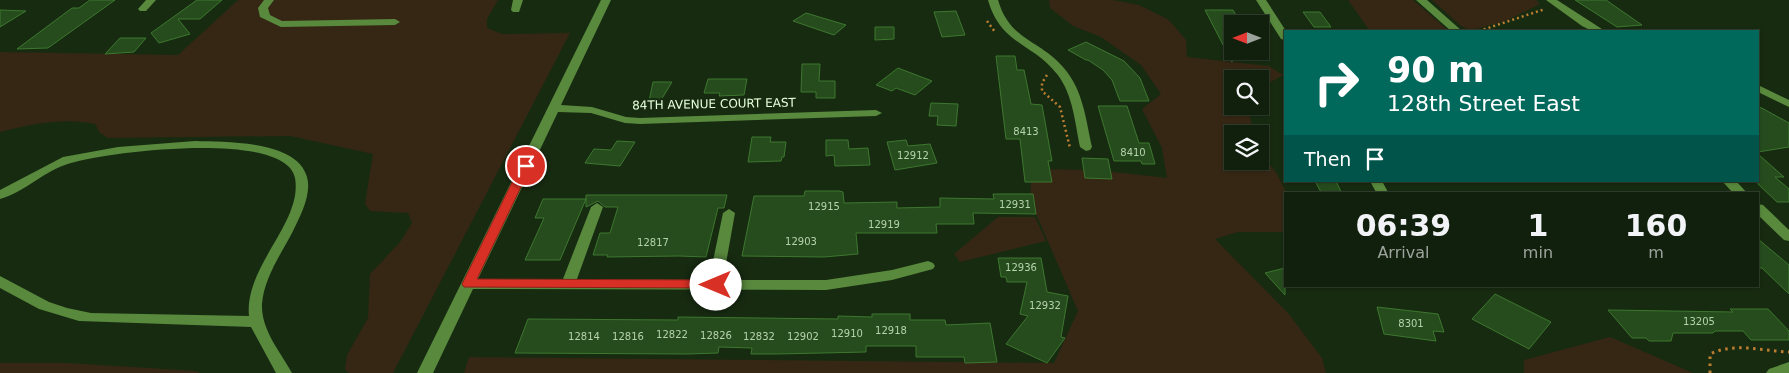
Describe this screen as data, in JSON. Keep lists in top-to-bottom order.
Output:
{
  "streets": {
    "street": ["84TH AVENUE COURT EAST"]
  },
  "house_numbers": [
    "8413",
    "8410",
    "12912",
    "12931",
    "12915",
    "12919",
    "12903",
    "12817",
    "12936",
    "12932",
    "13205",
    "8301",
    "12918",
    "12910",
    "12822",
    "12826",
    "12814",
    "12816",
    "12832",
    "12902"
  ],
  "north": "left",
  "page": {
    "turn": ["90 m", "128th Street East"],
    "then": "Then",
    "eta": [
      "06:39",
      "Arrival",
      "1",
      "min",
      "160",
      "m"
    ]
  }
}
